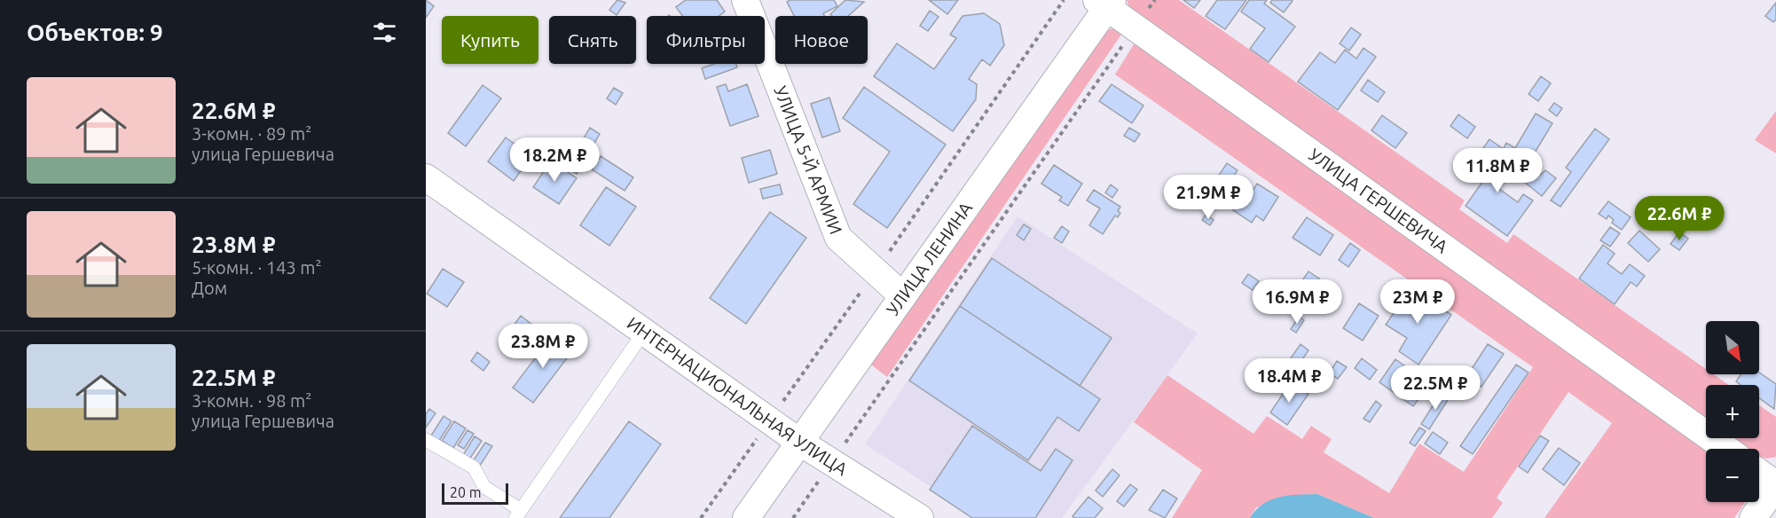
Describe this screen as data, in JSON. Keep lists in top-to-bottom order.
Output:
{
  "streets": {
    "street": [
      "УЛИЦА 5-Й АРМИИ",
      "УЛИЦА ГЕРШЕВИЧА",
      "УЛИЦА ЛЕНИНА",
      "ИНТЕРНАЦИОНАЛЬНАЯ УЛИЦА"
    ]
  },
  "crossings": [
    ["УЛИЦА 5-Й АРМИИ", "УЛИЦА ЛЕНИНА"],
    ["УЛИЦА ГЕРШЕВИЧА", "УЛИЦА ЛЕНИНА"],
    ["УЛИЦА ЛЕНИНА", "ИНТЕРНАЦИОНАЛЬНАЯ УЛИЦА"]
  ],
  "scale_bar": "20 m",
  "north": "bottom right",
  "page": {
    "heading": "Объектов: 9",
    "chip": [
      "Купить",
      "Снять",
      "Фильтры",
      "Новое"
    ],
    "list": [
      {
        "name": "22.6M ₽",
        "note": "3-комн. · 89 m² · улица Гершевича"
      },
      {
        "name": "23.8M ₽",
        "note": "5-комн. · 143 m² · Дом"
      },
      {
        "name": "22.5M ₽",
        "note": "3-комн. · 98 m² · улица Гершевича"
      }
    ],
    "price": [
      "18.2M ₽",
      "11.8M ₽",
      "21.9M ₽",
      "22.6M ₽",
      "16.9M ₽",
      "23M ₽",
      "23.8M ₽",
      "18.4M ₽",
      "22.5M ₽"
    ],
    "map_buttons": ["+", "−"],
    "scale": "20 m"
  }
}
